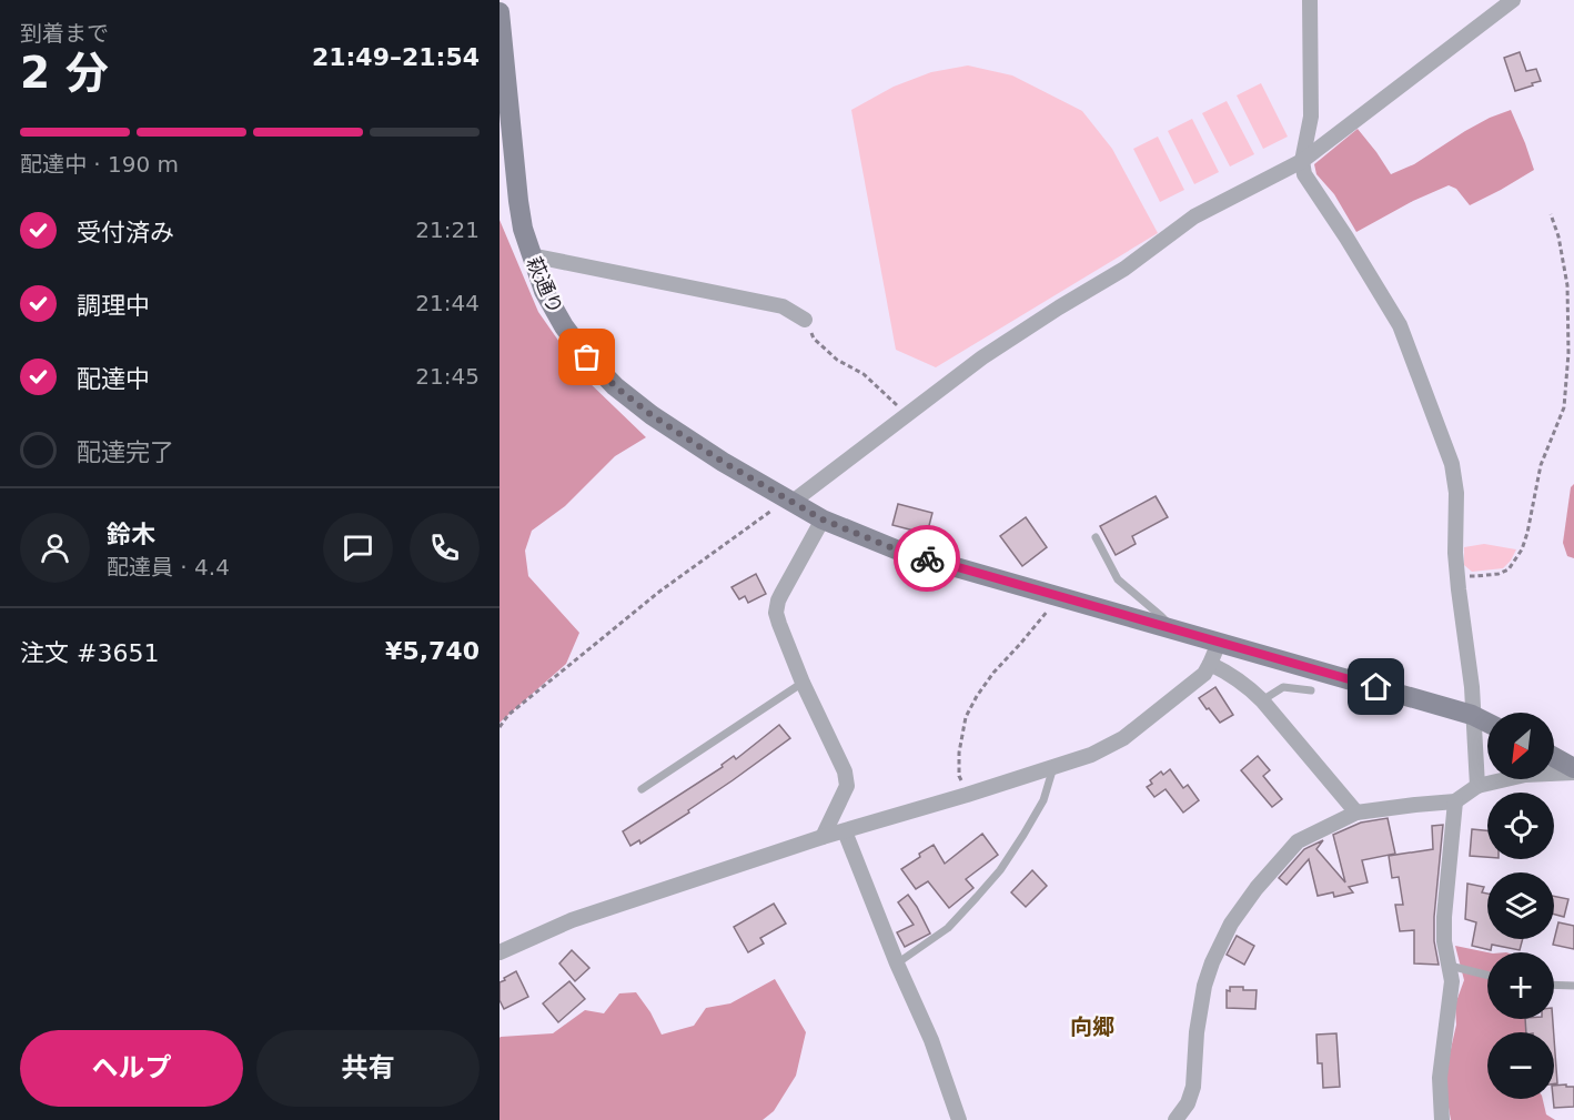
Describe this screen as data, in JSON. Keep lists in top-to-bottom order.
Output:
{
  "streets": {
    "street": ["萩通り"]
  },
  "districts": ["向郷"],
  "north": "bottom left",
  "page": {
    "heading": ["2 分", "到着まで", "21:49–21:54"],
    "panel": [
      "鈴木",
      "配達員 · 4.4",
      "注文 #3651",
      "¥5,740"
    ],
    "bar": "配達中 · 190 m",
    "list": [
      ["受付済み", "21:21"],
      ["調理中", "21:44"],
      ["配達中", "21:45"],
      "配達完了"
    ],
    "map_buttons": ["+", "−"],
    "buttons": ["ヘルプ", "共有"]
  }
}
